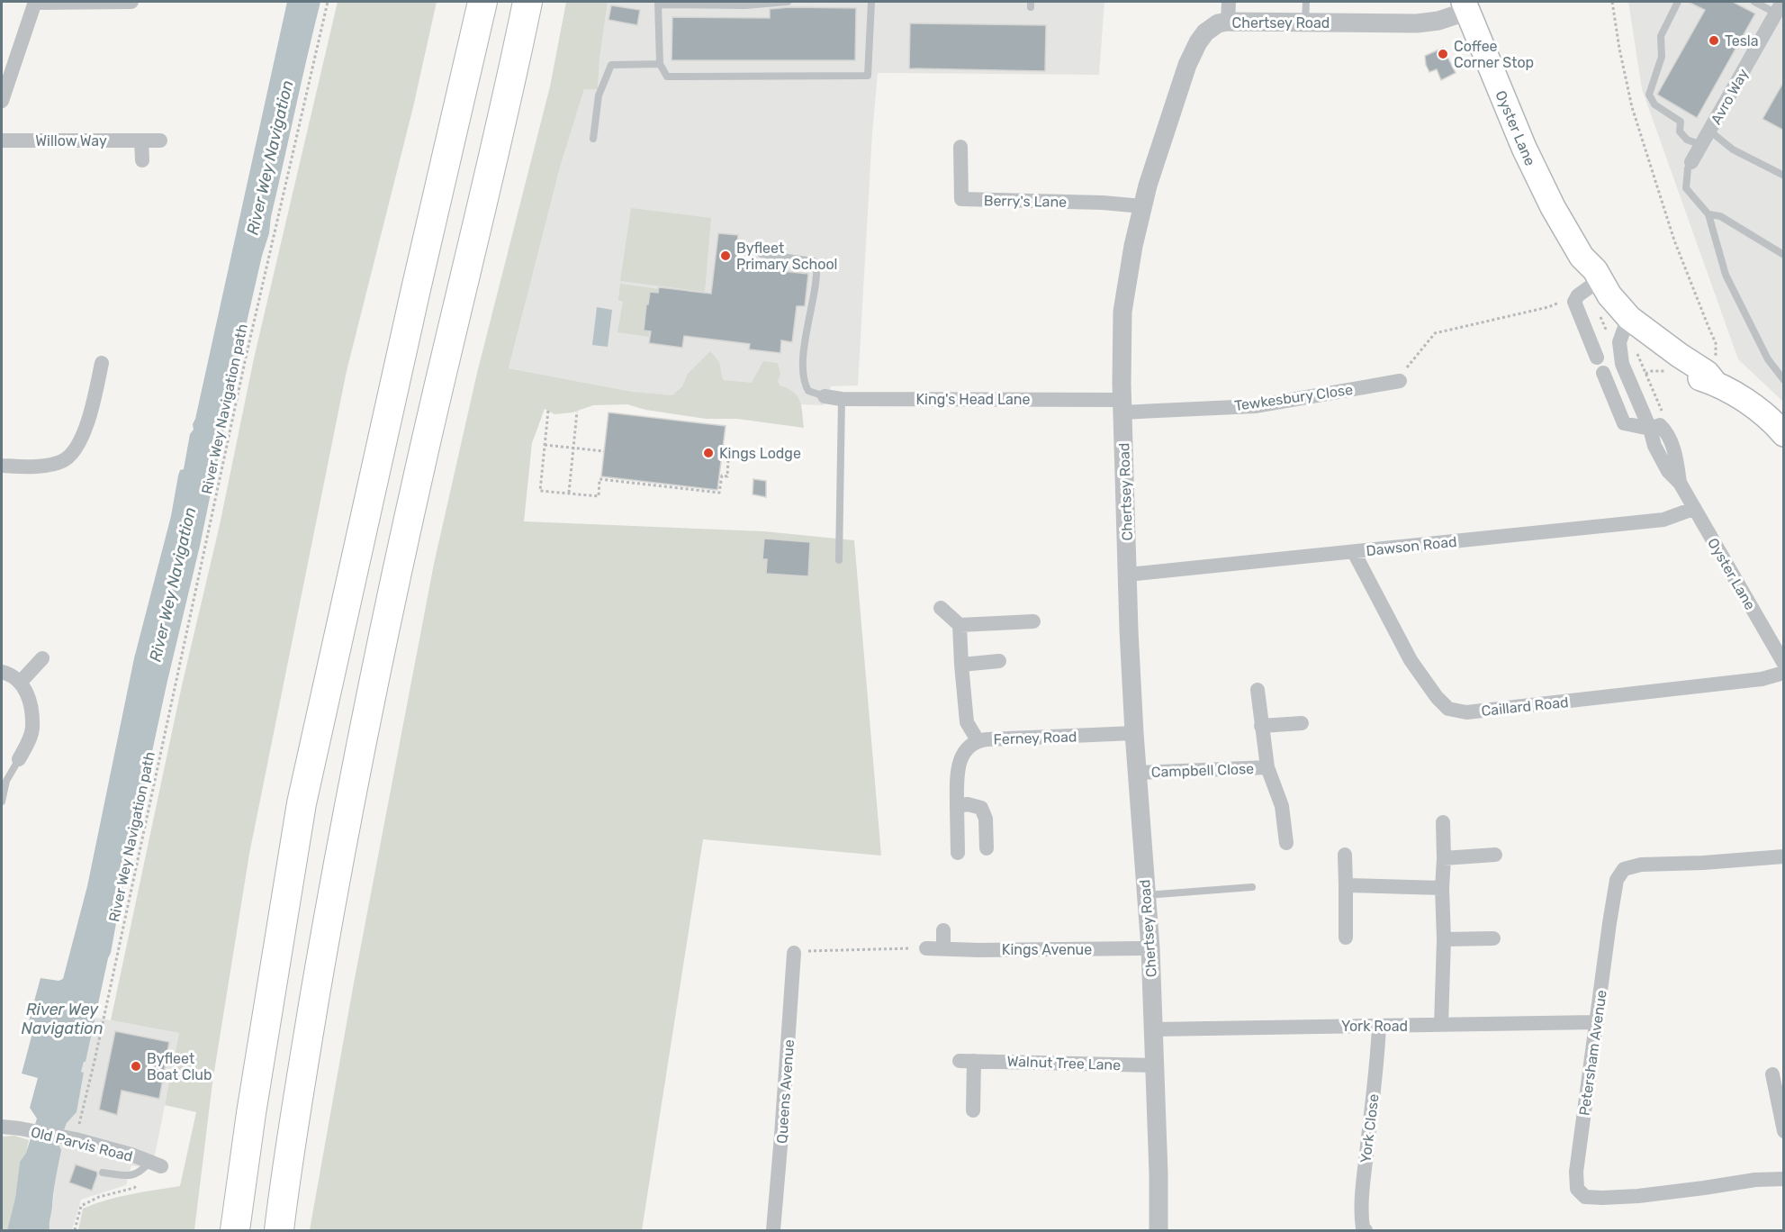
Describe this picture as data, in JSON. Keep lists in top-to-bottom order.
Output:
{
  "streets": {
    "main road": ["Oyster Lane"],
    "street": [
      "Chertsey Road",
      "Avro Way",
      "Willow Way",
      "Berry's Lane",
      "Tewkesbury Close",
      "King's Head Lane",
      "Dawson Road",
      "Caillard Road",
      "Ferney Road",
      "Campbell Close",
      "Kings Avenue",
      "York Road",
      "Petersham Avenue",
      "Walnut Tree Lane",
      "Queens Avenue",
      "York Close",
      "Old Parvis Road"
    ],
    "path": ["River Wey Navigation path"]
  },
  "crossings": [
    ["Chertsey Road", "Oyster Lane"],
    ["Chertsey Road", "Berry's Lane"],
    ["Chertsey Road", "Tewkesbury Close"],
    ["Chertsey Road", "King's Head Lane"],
    ["Chertsey Road", "Dawson Road"],
    ["Chertsey Road", "Ferney Road"],
    ["Chertsey Road", "Campbell Close"],
    ["Chertsey Road", "Kings Avenue"],
    ["Chertsey Road", "York Road"],
    ["Chertsey Road", "Walnut Tree Lane"],
    ["Oyster Lane", "Dawson Road"],
    ["Tewkesbury Close", "King's Head Lane"],
    ["River Wey Navigation path", "Old Parvis Road"],
    ["Dawson Road", "Caillard Road"],
    ["York Road", "Petersham Avenue"],
    ["York Road", "York Close"]
  ],
  "water": ["River Wey Navigation"],
  "places": [
    "Tesla",
    "Coffee Corner Stop",
    "Byfleet Primary School",
    "Kings Lodge",
    "Byfleet Boat Club"
  ]
}
